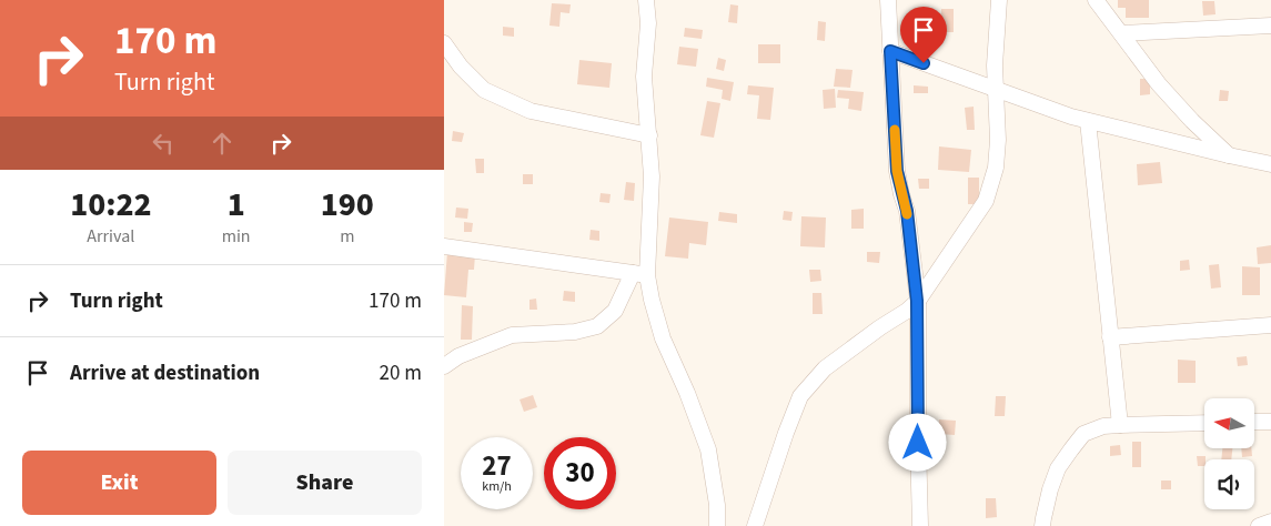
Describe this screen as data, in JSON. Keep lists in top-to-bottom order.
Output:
{
  "north": "left",
  "page": {
    "turn": ["170 m", "Turn right"],
    "eta": [
      "10:22",
      "Arrival",
      "1",
      "min",
      "190",
      "m"
    ],
    "list": [
      {
        "name": "Turn right",
        "value": "170 m"
      },
      {
        "name": "Arrive at destination",
        "value": "20 m"
      }
    ],
    "speed": "27 km/h",
    "limit": "30",
    "buttons": ["Exit", "Share"]
  }
}
